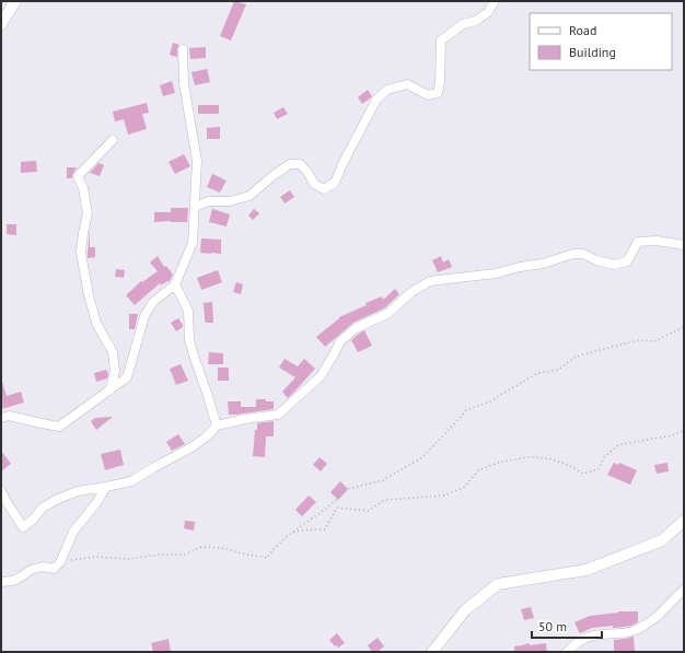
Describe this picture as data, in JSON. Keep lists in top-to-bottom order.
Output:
{
  "legend": ["Road", "Building"],
  "scale_bar": "50 m"
}
